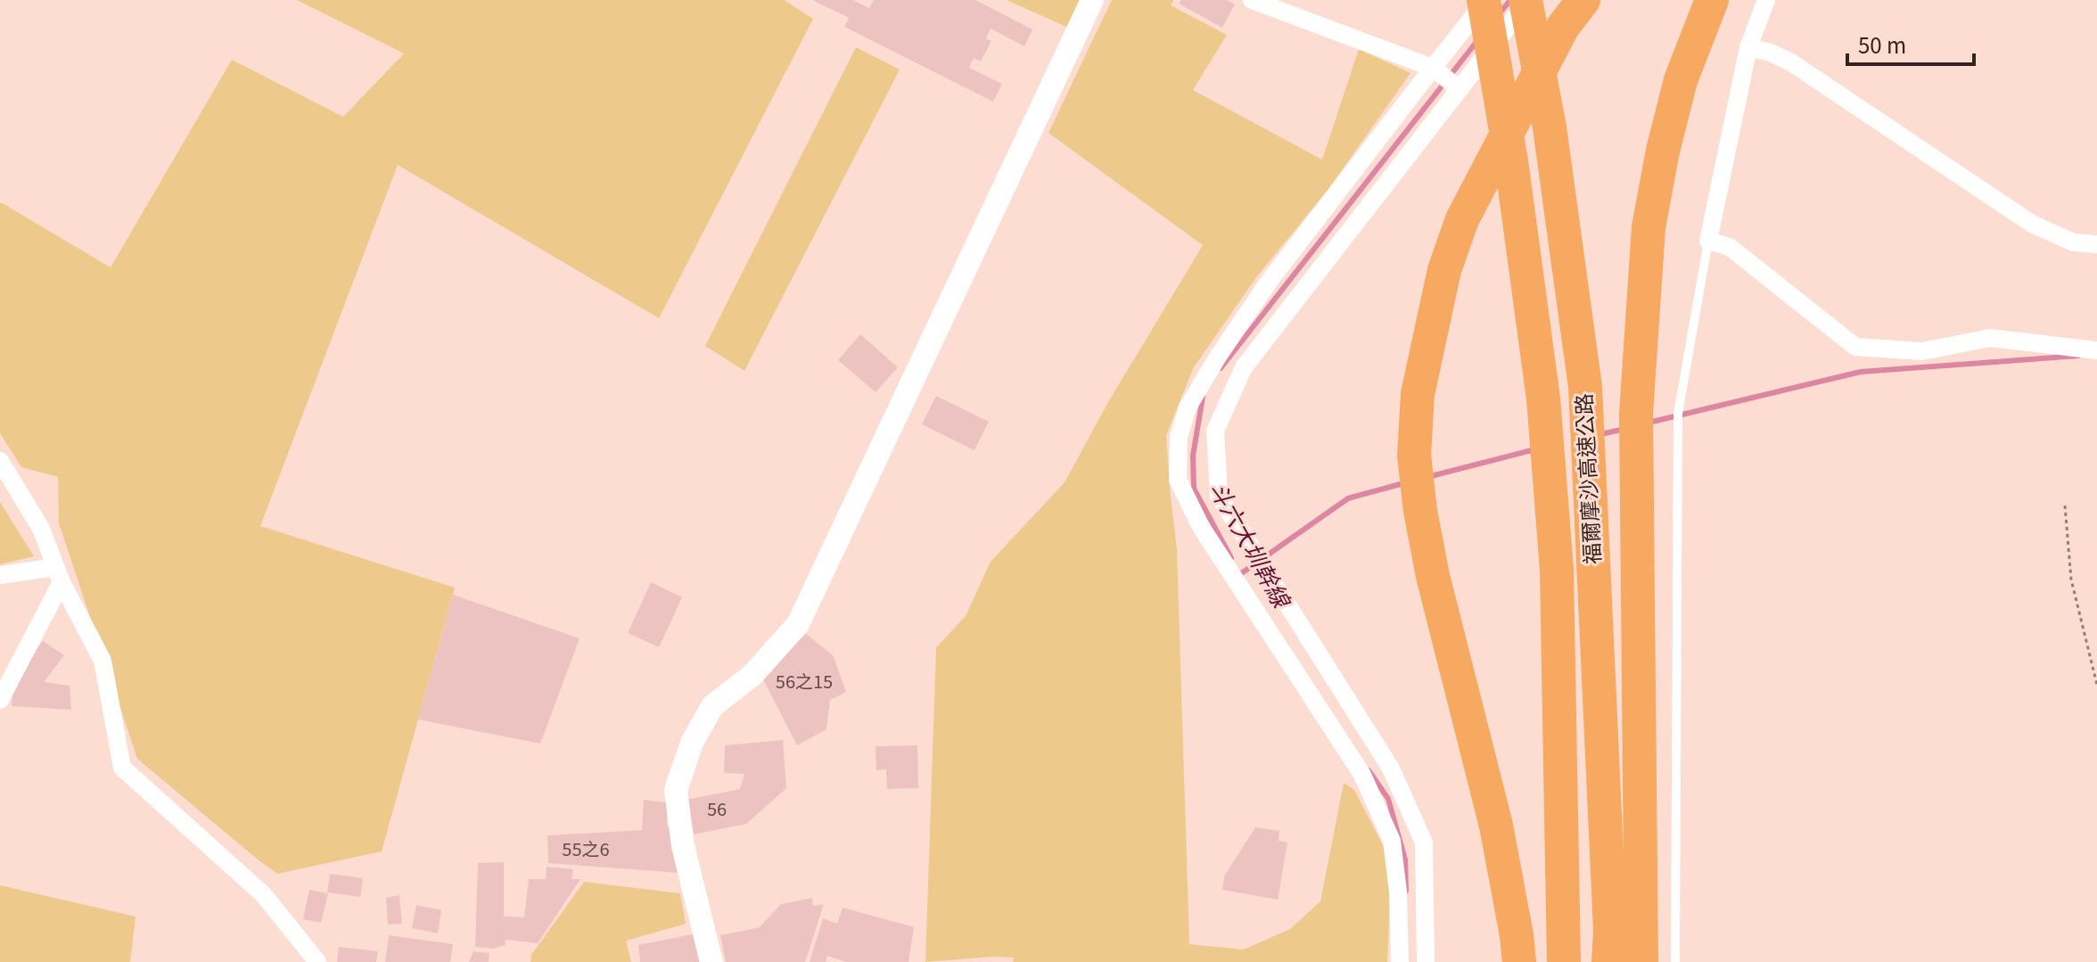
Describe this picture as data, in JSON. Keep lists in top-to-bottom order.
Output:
{
  "streets": {
    "highway": ["福爾摩沙高速公路"]
  },
  "water": ["斗六大圳幹線"],
  "house_numbers": ["56之15", "56", "55之6"],
  "scale_bar": "50 m"
}
